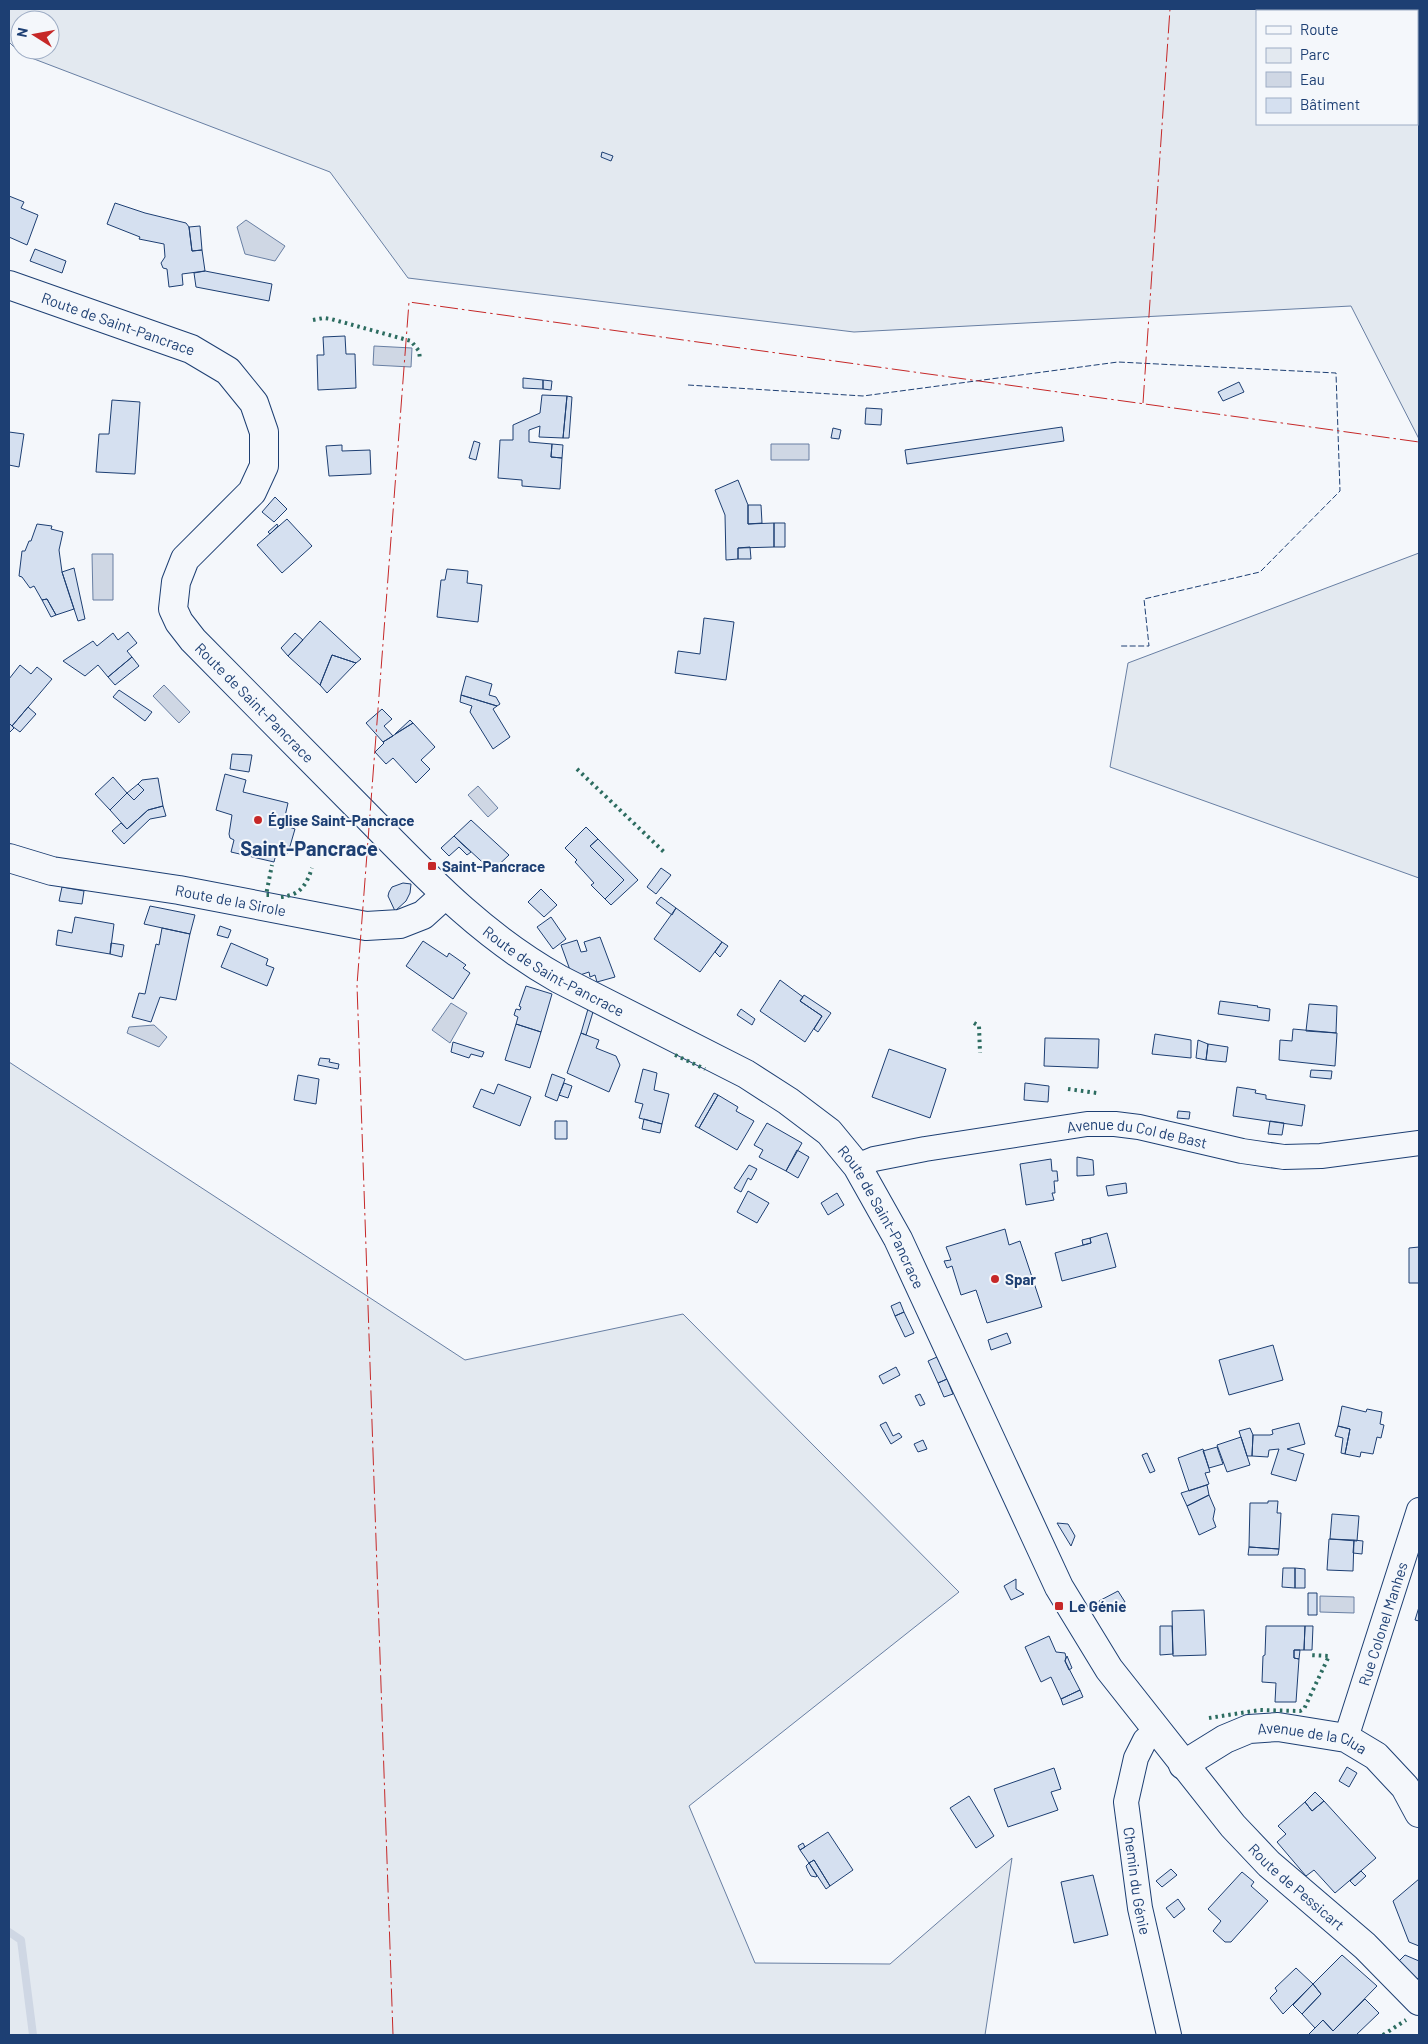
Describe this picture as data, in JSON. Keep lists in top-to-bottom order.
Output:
{
  "streets": {
    "street": [
      "Route de Saint-Pancrace",
      "Route de la Sirole",
      "Avenue du Col de Bast",
      "Rue Colonel Manhes",
      "Avenue de la Clua",
      "Chemin du Génie",
      "Route de Pessicart"
    ]
  },
  "crossings": [
    ["Route de Saint-Pancrace", "Route de la Sirole"],
    ["Route de Saint-Pancrace", "Avenue du Col de Bast"],
    ["Route de Saint-Pancrace", "Avenue de la Clua"],
    ["Route de Saint-Pancrace", "Chemin du Génie"],
    ["Route de Saint-Pancrace", "Route de Pessicart"],
    ["Rue Colonel Manhes", "Avenue de la Clua"],
    ["Avenue de la Clua", "Route de Pessicart"]
  ],
  "districts": ["Saint-Pancrace"],
  "places": {
    "other": ["Église Saint-Pancrace", "Spar"],
    "transit": ["Saint-Pancrace", "Le Génie"]
  },
  "legend": [
    "Route",
    "Parc",
    "Eau",
    "Bâtiment"
  ],
  "north": "left"
}
